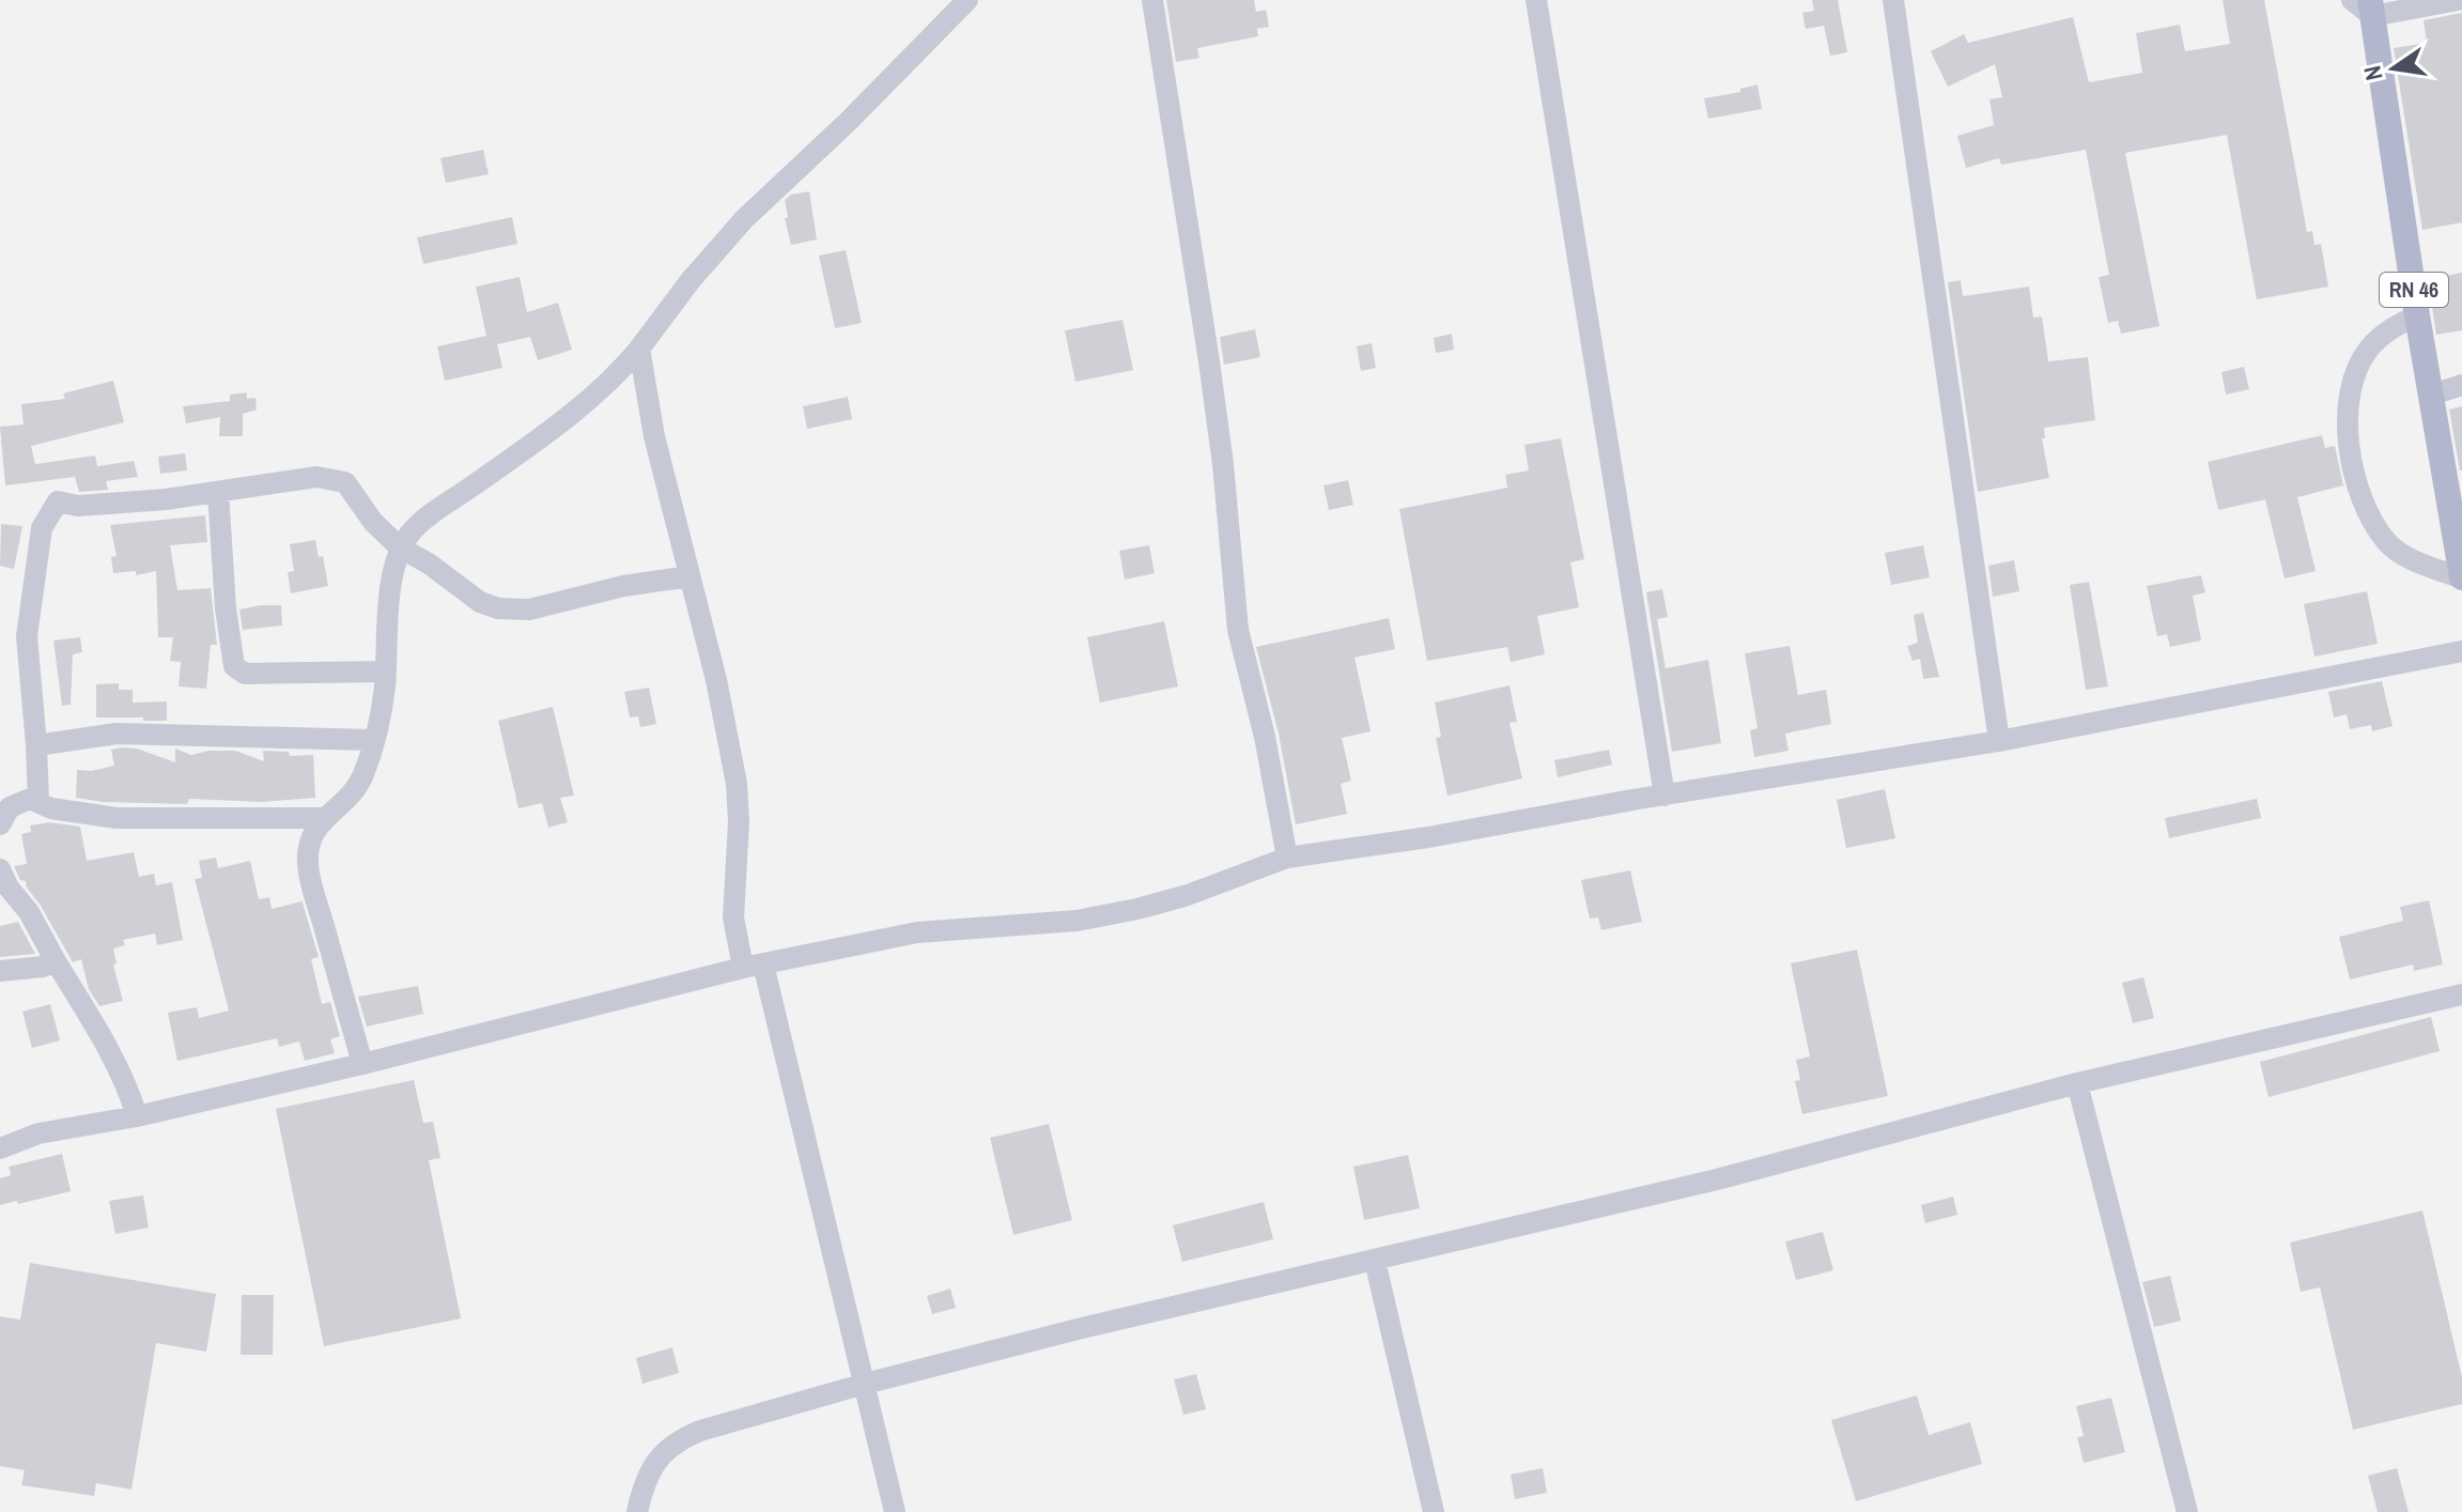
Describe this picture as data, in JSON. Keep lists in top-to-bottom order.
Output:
{
  "streets": {
    "main road": ["RN 46"]
  },
  "north": "left"
}
